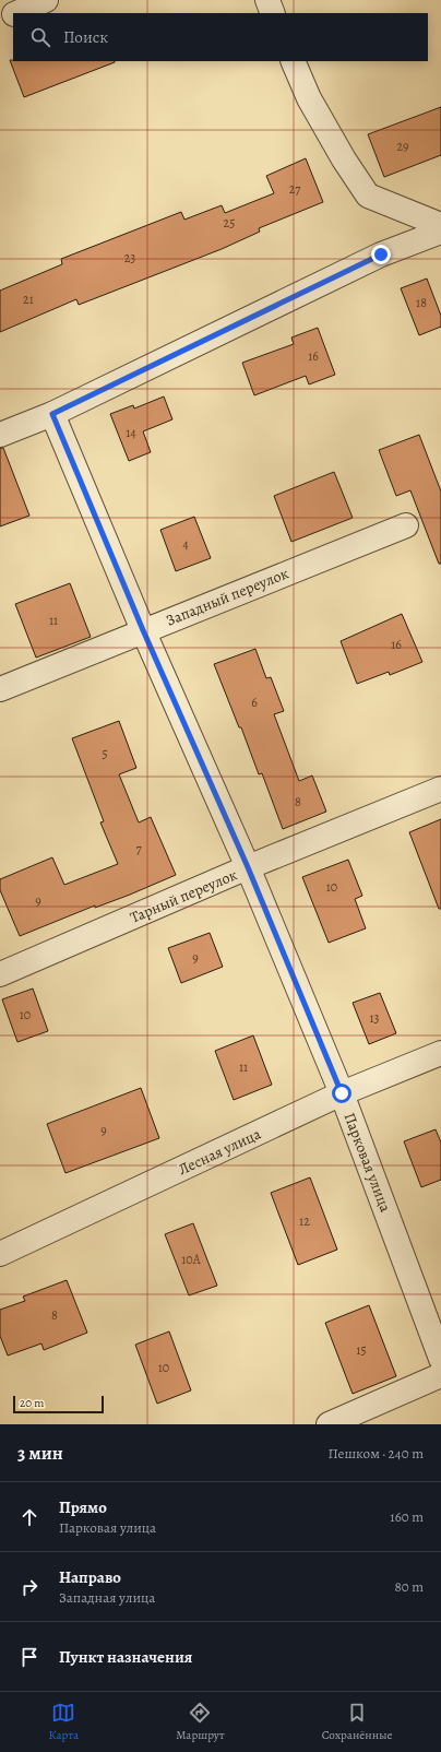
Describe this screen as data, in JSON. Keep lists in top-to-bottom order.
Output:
{
  "streets": {
    "street": [
      "Западный переулок",
      "Тарный переулок",
      "Лесная улица",
      "Парковая улица"
    ]
  },
  "crossings": [
    ["Западный переулок", "Парковая улица"],
    ["Тарный переулок", "Парковая улица"],
    ["Лесная улица", "Парковая улица"]
  ],
  "house_numbers": [
    "29",
    "27",
    "25",
    "23",
    "21",
    "18",
    "16",
    "14",
    "4",
    "11",
    "16",
    "6",
    "5",
    "8",
    "7",
    "10",
    "9",
    "9",
    "10",
    "13",
    "11",
    "9",
    "12",
    "10А",
    "8",
    "15",
    "10"
  ],
  "scale_bar": "20 m",
  "page": {
    "search": "Поиск",
    "scale": "20 m",
    "heading": ["3 мин", "Пешком · 240 m"],
    "list": [
      ["Прямо", "Парковая улица", "160 m"],
      ["Направо", "Западная улица", "80 m"],
      "Пункт назначения"
    ],
    "nav": ["Карта", "Маршрут", "Сохранённые"]
  }
}
